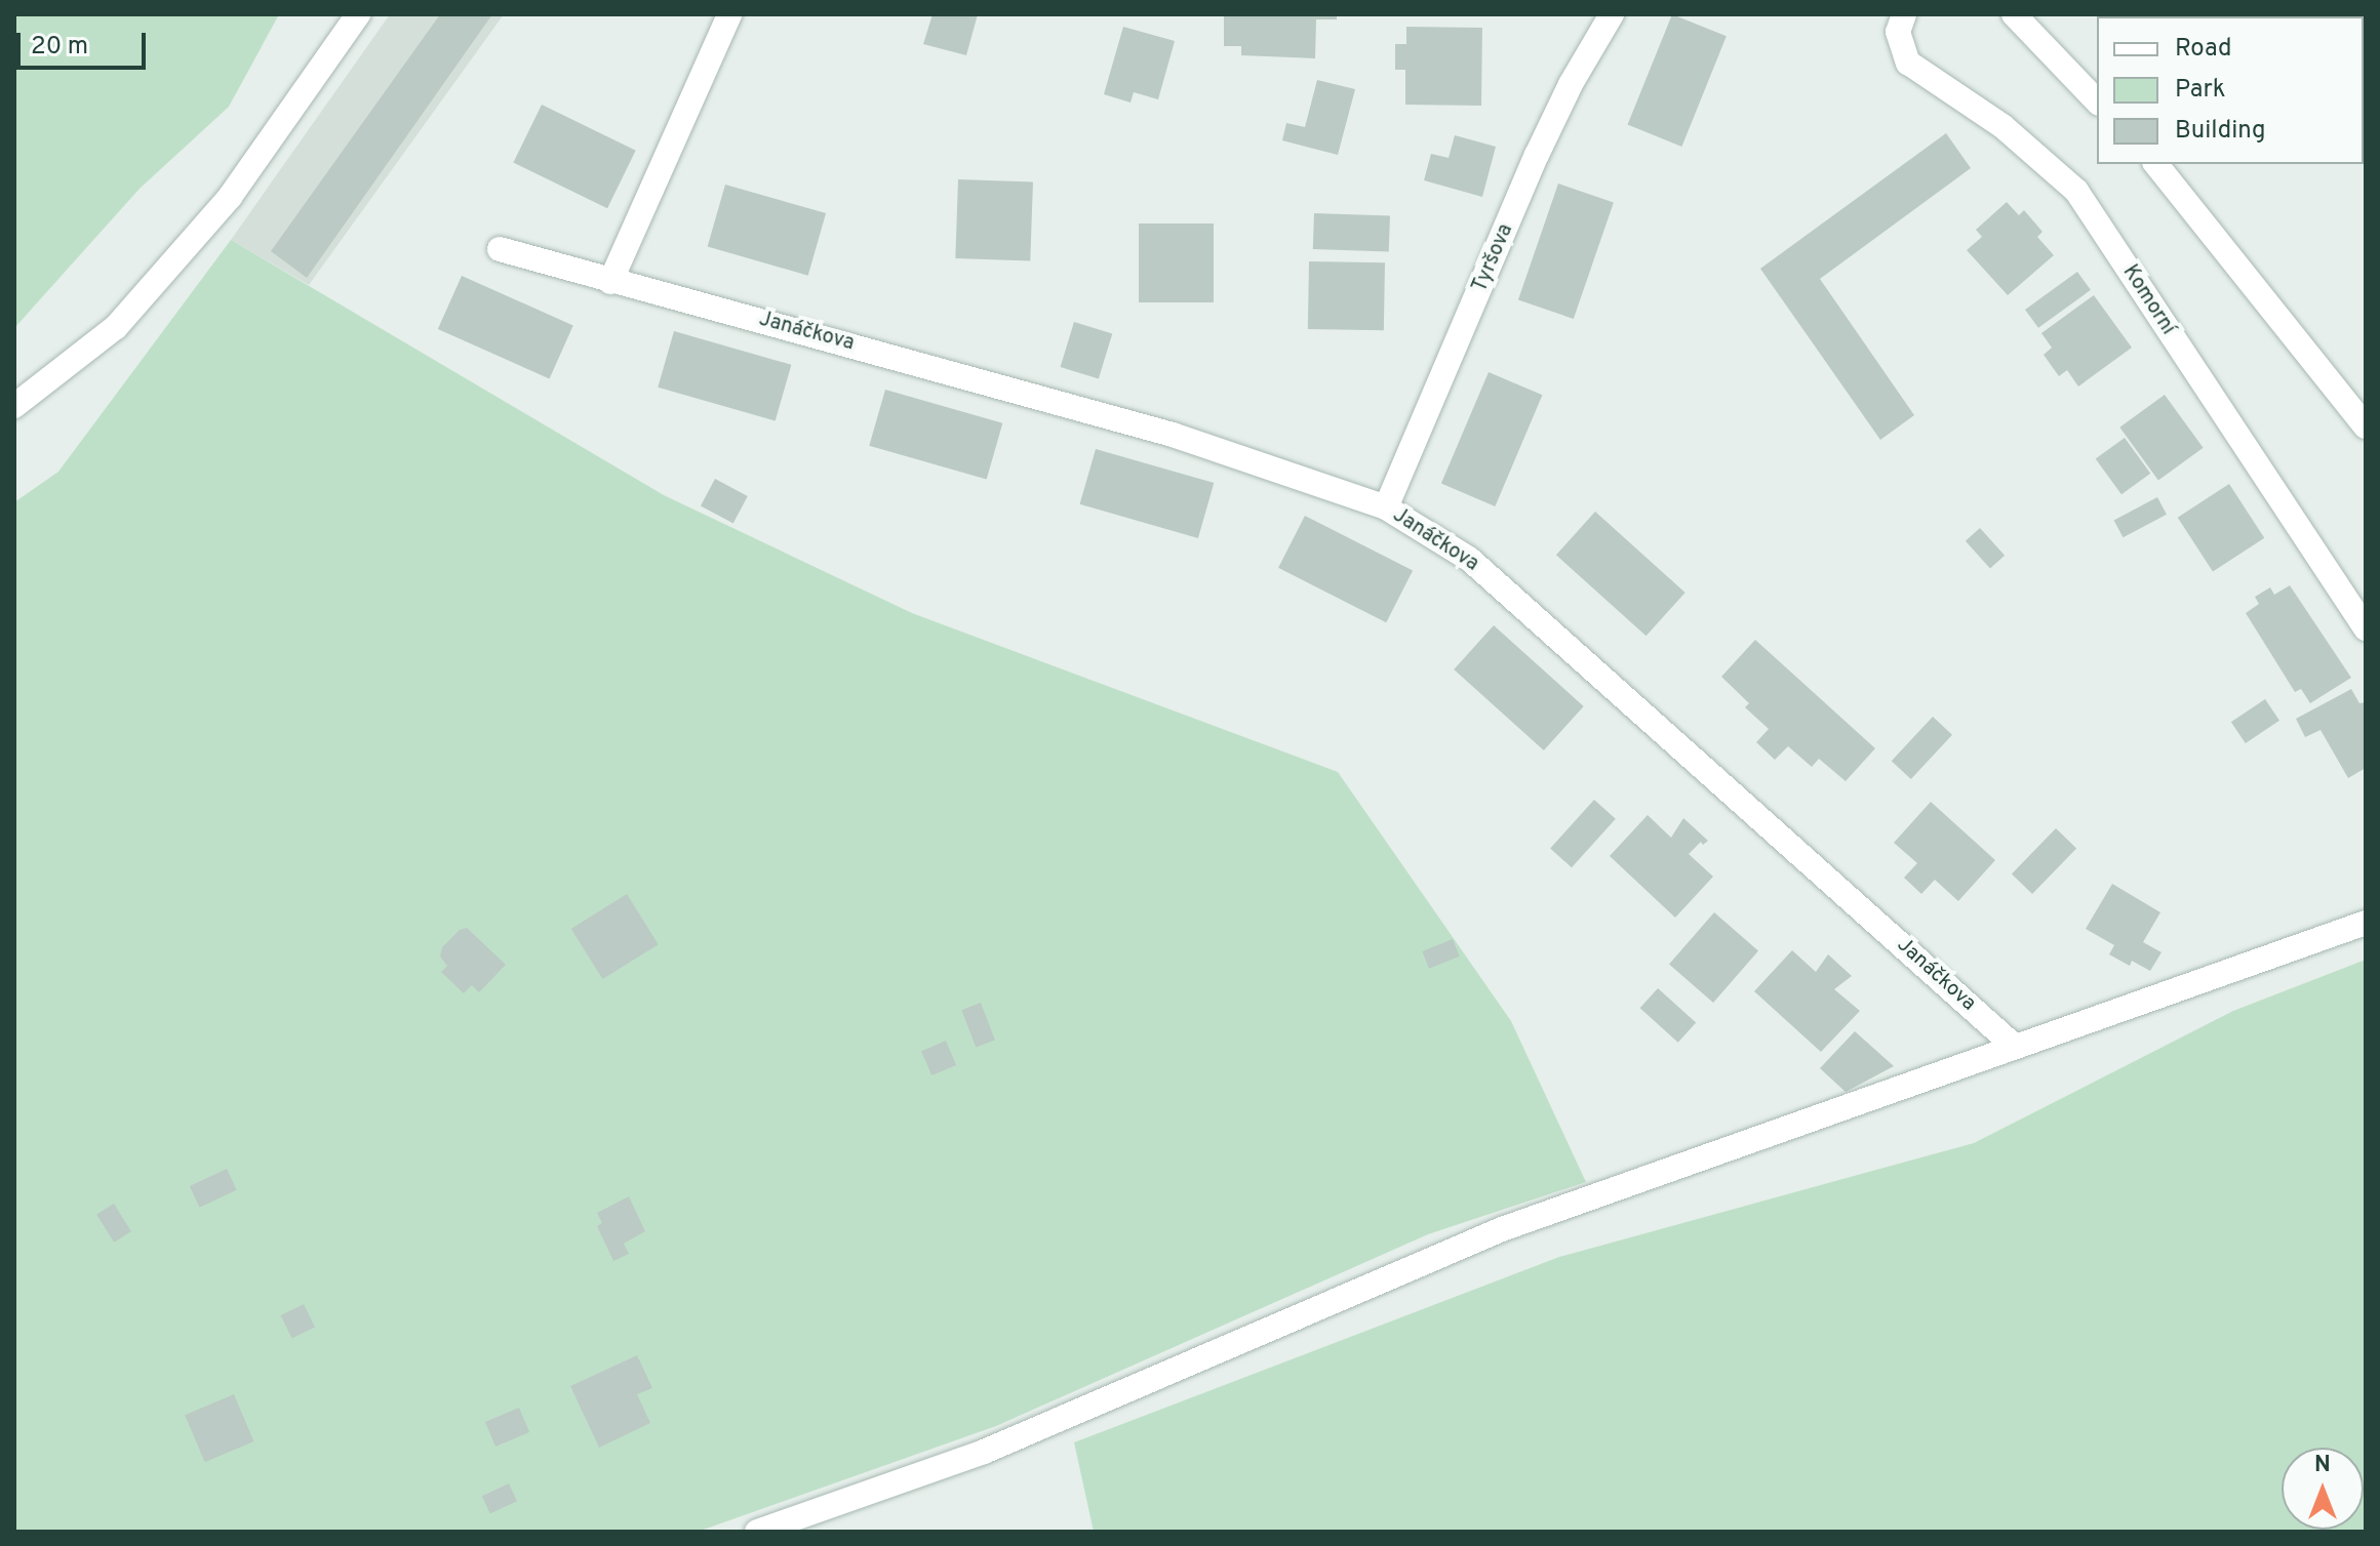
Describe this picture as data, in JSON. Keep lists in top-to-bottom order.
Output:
{
  "streets": {
    "street": ["Tyršova", "Komorní", "Janáčkova"]
  },
  "crossings": [
    ["Tyršova", "Janáčkova"]
  ],
  "legend": ["Road", "Park", "Building"],
  "scale_bar": "20 m",
  "north": "top"
}
